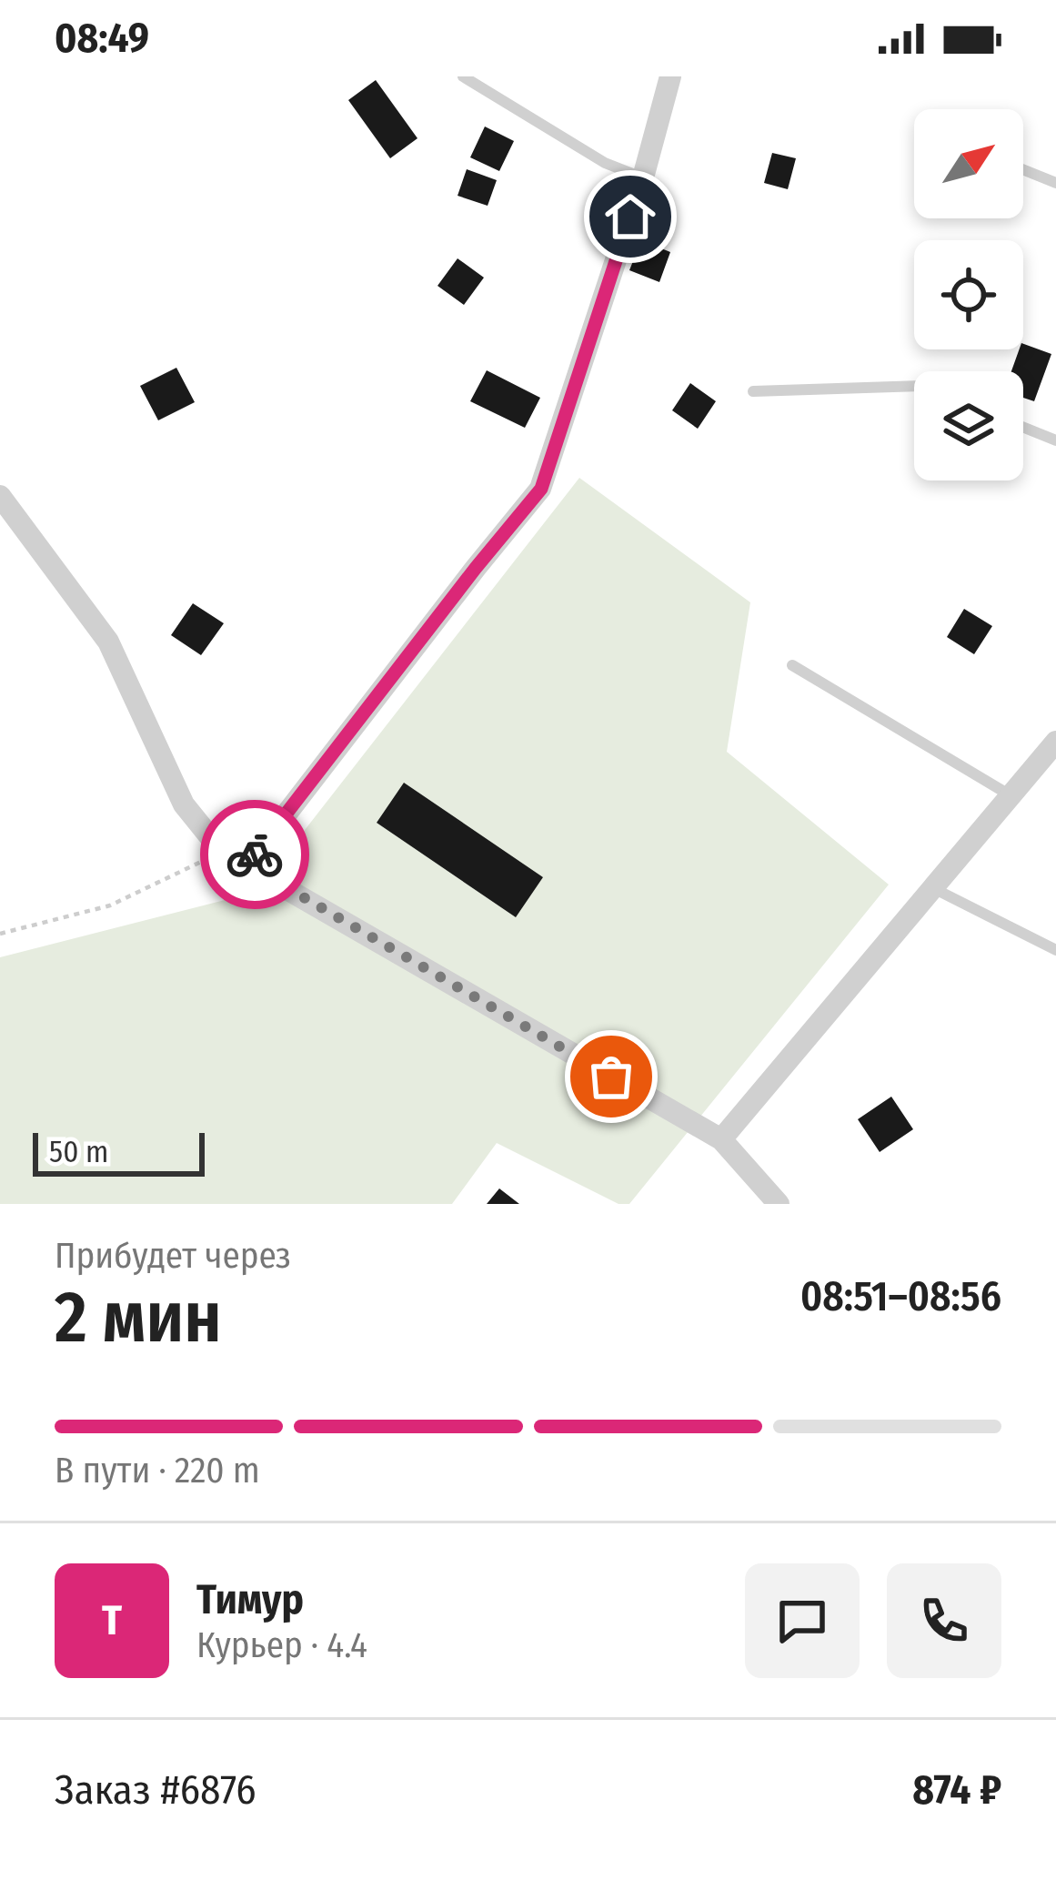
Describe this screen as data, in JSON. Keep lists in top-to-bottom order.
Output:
{
  "scale_bar": "50 m",
  "north": "top right",
  "page": {
    "status": "08:49",
    "scale": "50 m",
    "heading": ["2 мин", "Прибудет через", "08:51–08:56"],
    "panel": [
      "Тимур",
      "Курьер · 4.4",
      "Заказ #6876",
      "874 ₽"
    ],
    "bar": "В пути · 220 m",
    "round": "Т"
  }
}
